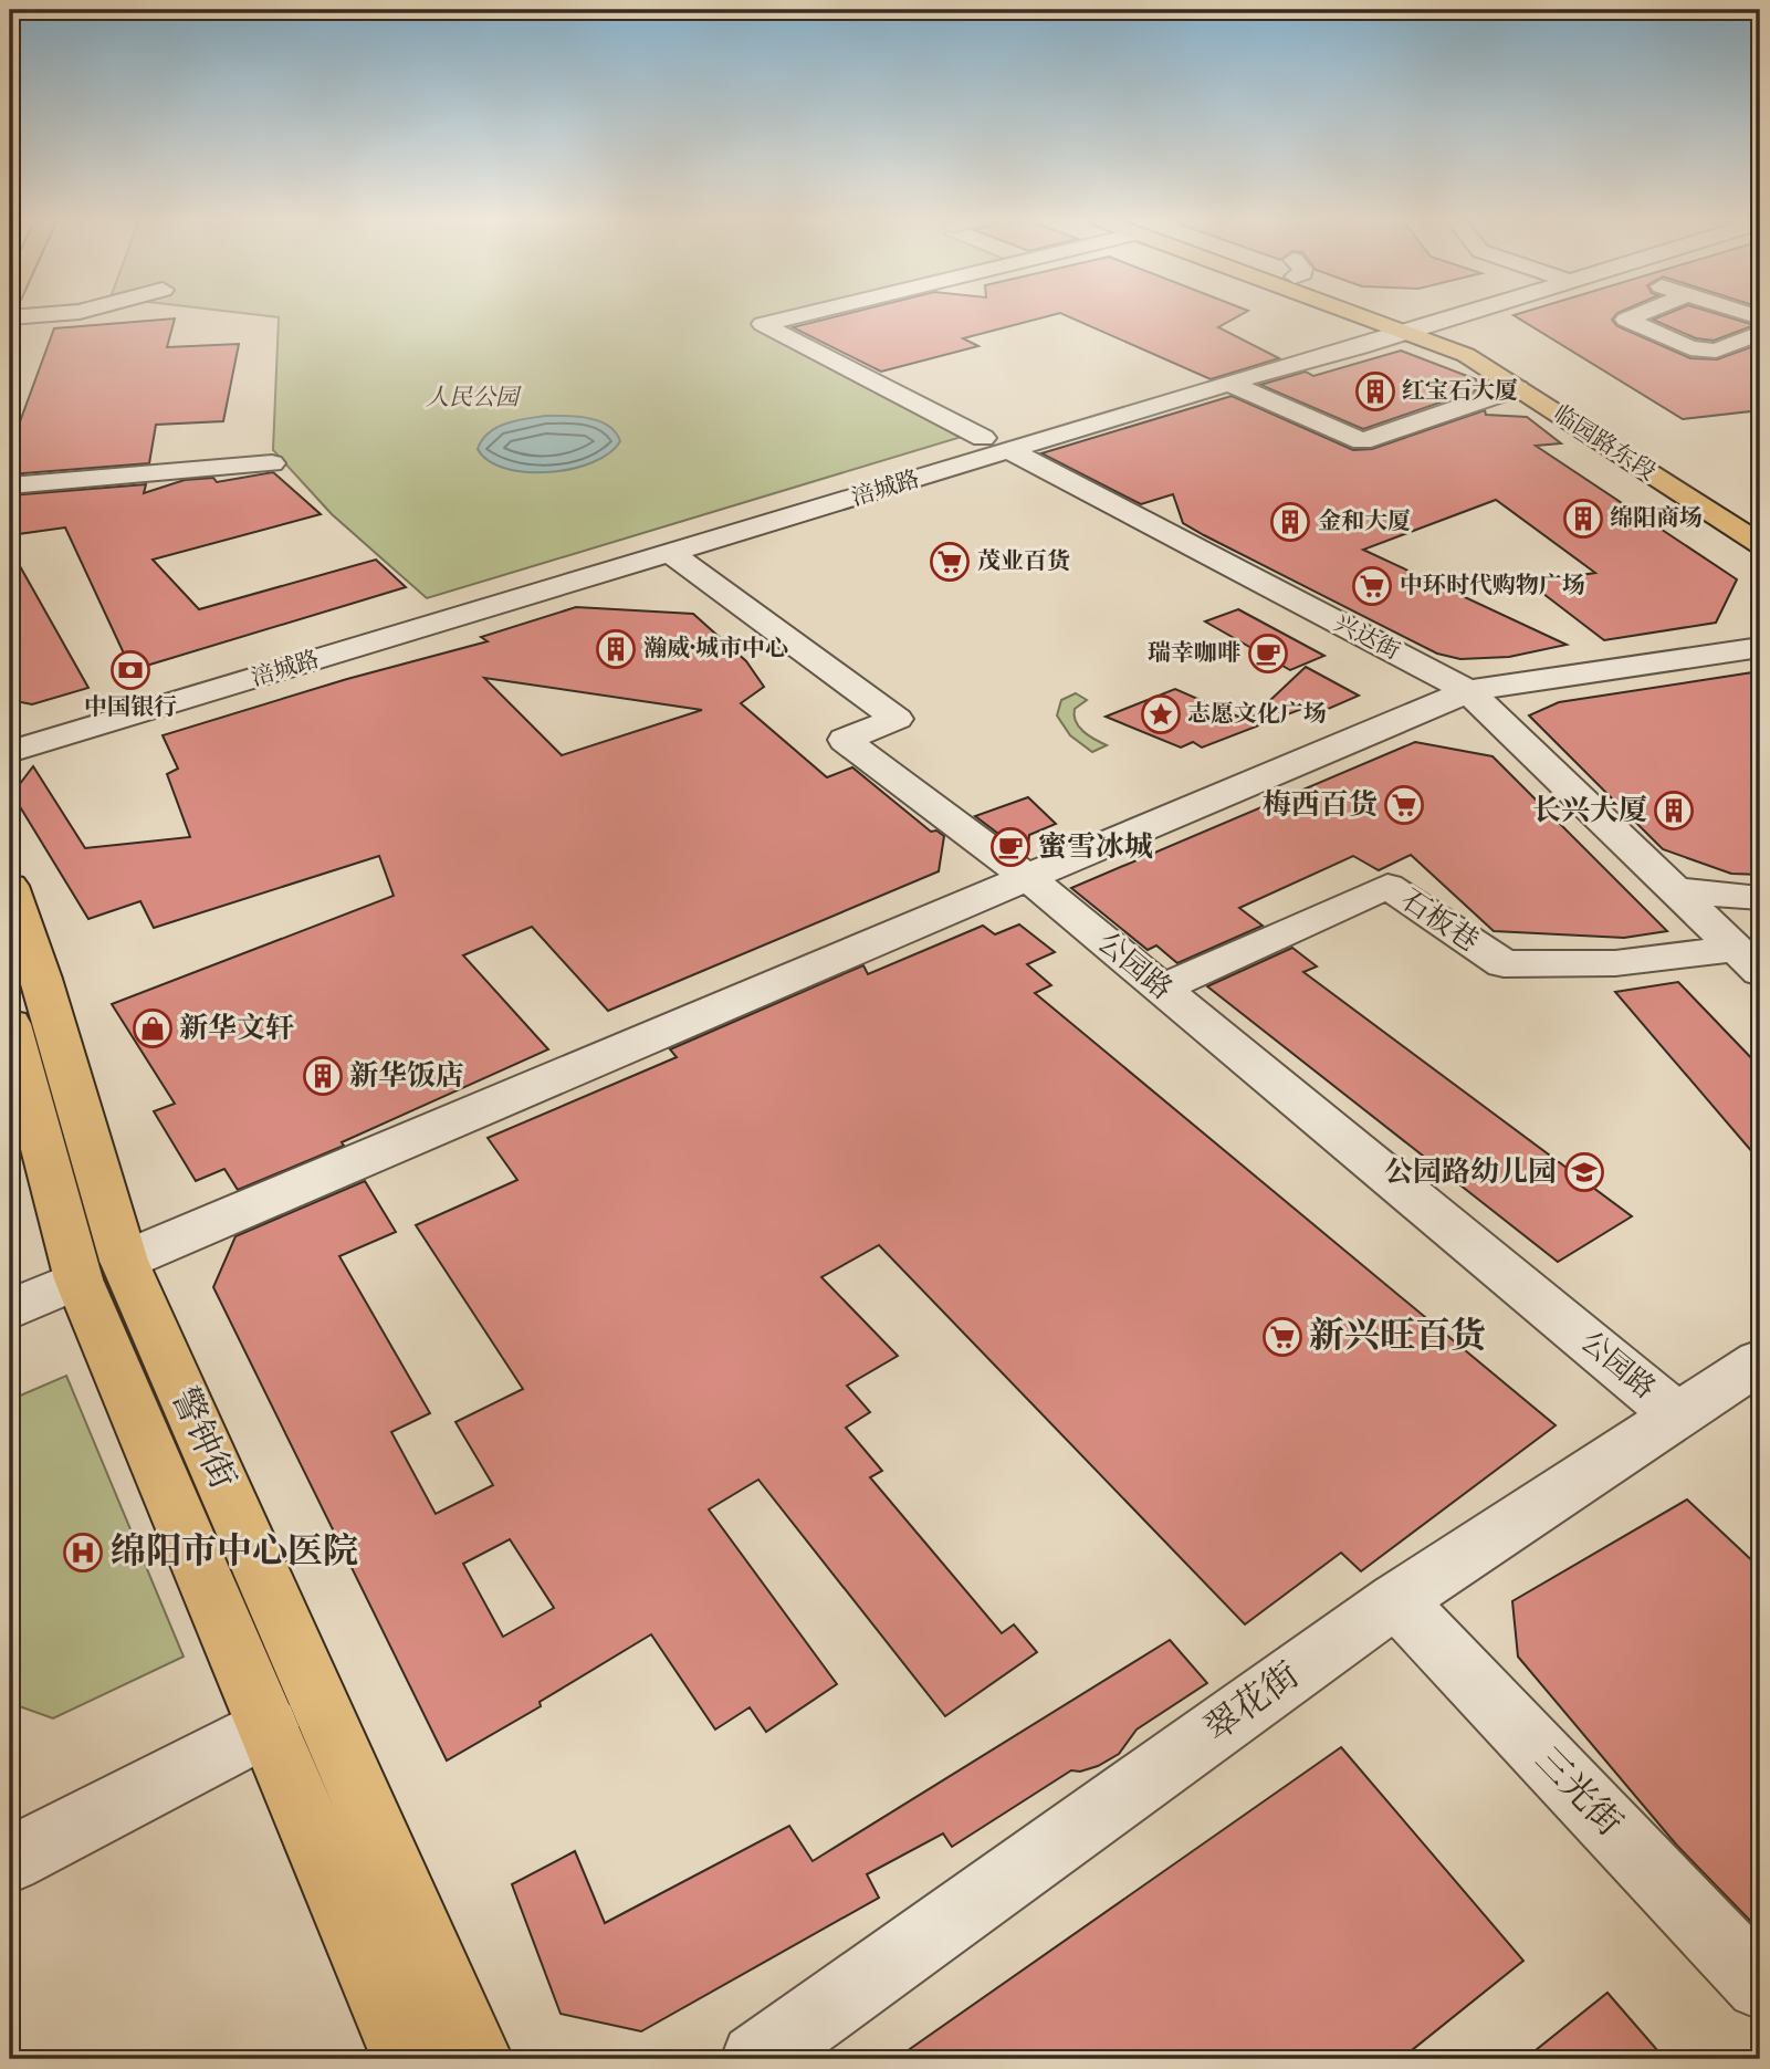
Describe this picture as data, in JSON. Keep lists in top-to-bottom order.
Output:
{
  "streets": {
    "main road": ["临园路东段", "警钟街"],
    "street": [
      "涪城路",
      "兴达街",
      "石板巷",
      "公园路",
      "翠花街",
      "三光街"
    ]
  },
  "crossings": [
    ["临园路东段", "涪城路"],
    ["涪城路", "兴达街"],
    ["涪城路", "公园路"],
    ["兴达街", "石板巷"],
    ["石板巷", "公园路"],
    ["公园路", "翠花街"],
    ["翠花街", "三光街"]
  ],
  "parks": ["人民公园"],
  "places": {
    "building": [
      "红宝石大厦",
      "绵阳商场",
      "金和大厦",
      "瀚威·城市中心",
      "长兴大厦",
      "新华饭店"
    ],
    "supermarket": [
      "茂业百货",
      "中环时代购物广场",
      "梅西百货",
      "新兴旺百货"
    ],
    "cafe": ["瑞幸咖啡", "蜜雪冰城"],
    "bank": ["中国银行"],
    "place": ["志愿文化广场"],
    "shop": ["新华文轩"],
    "school or university": ["公园路幼儿园"],
    "hospital": ["绵阳市中心医院"]
  }
}
